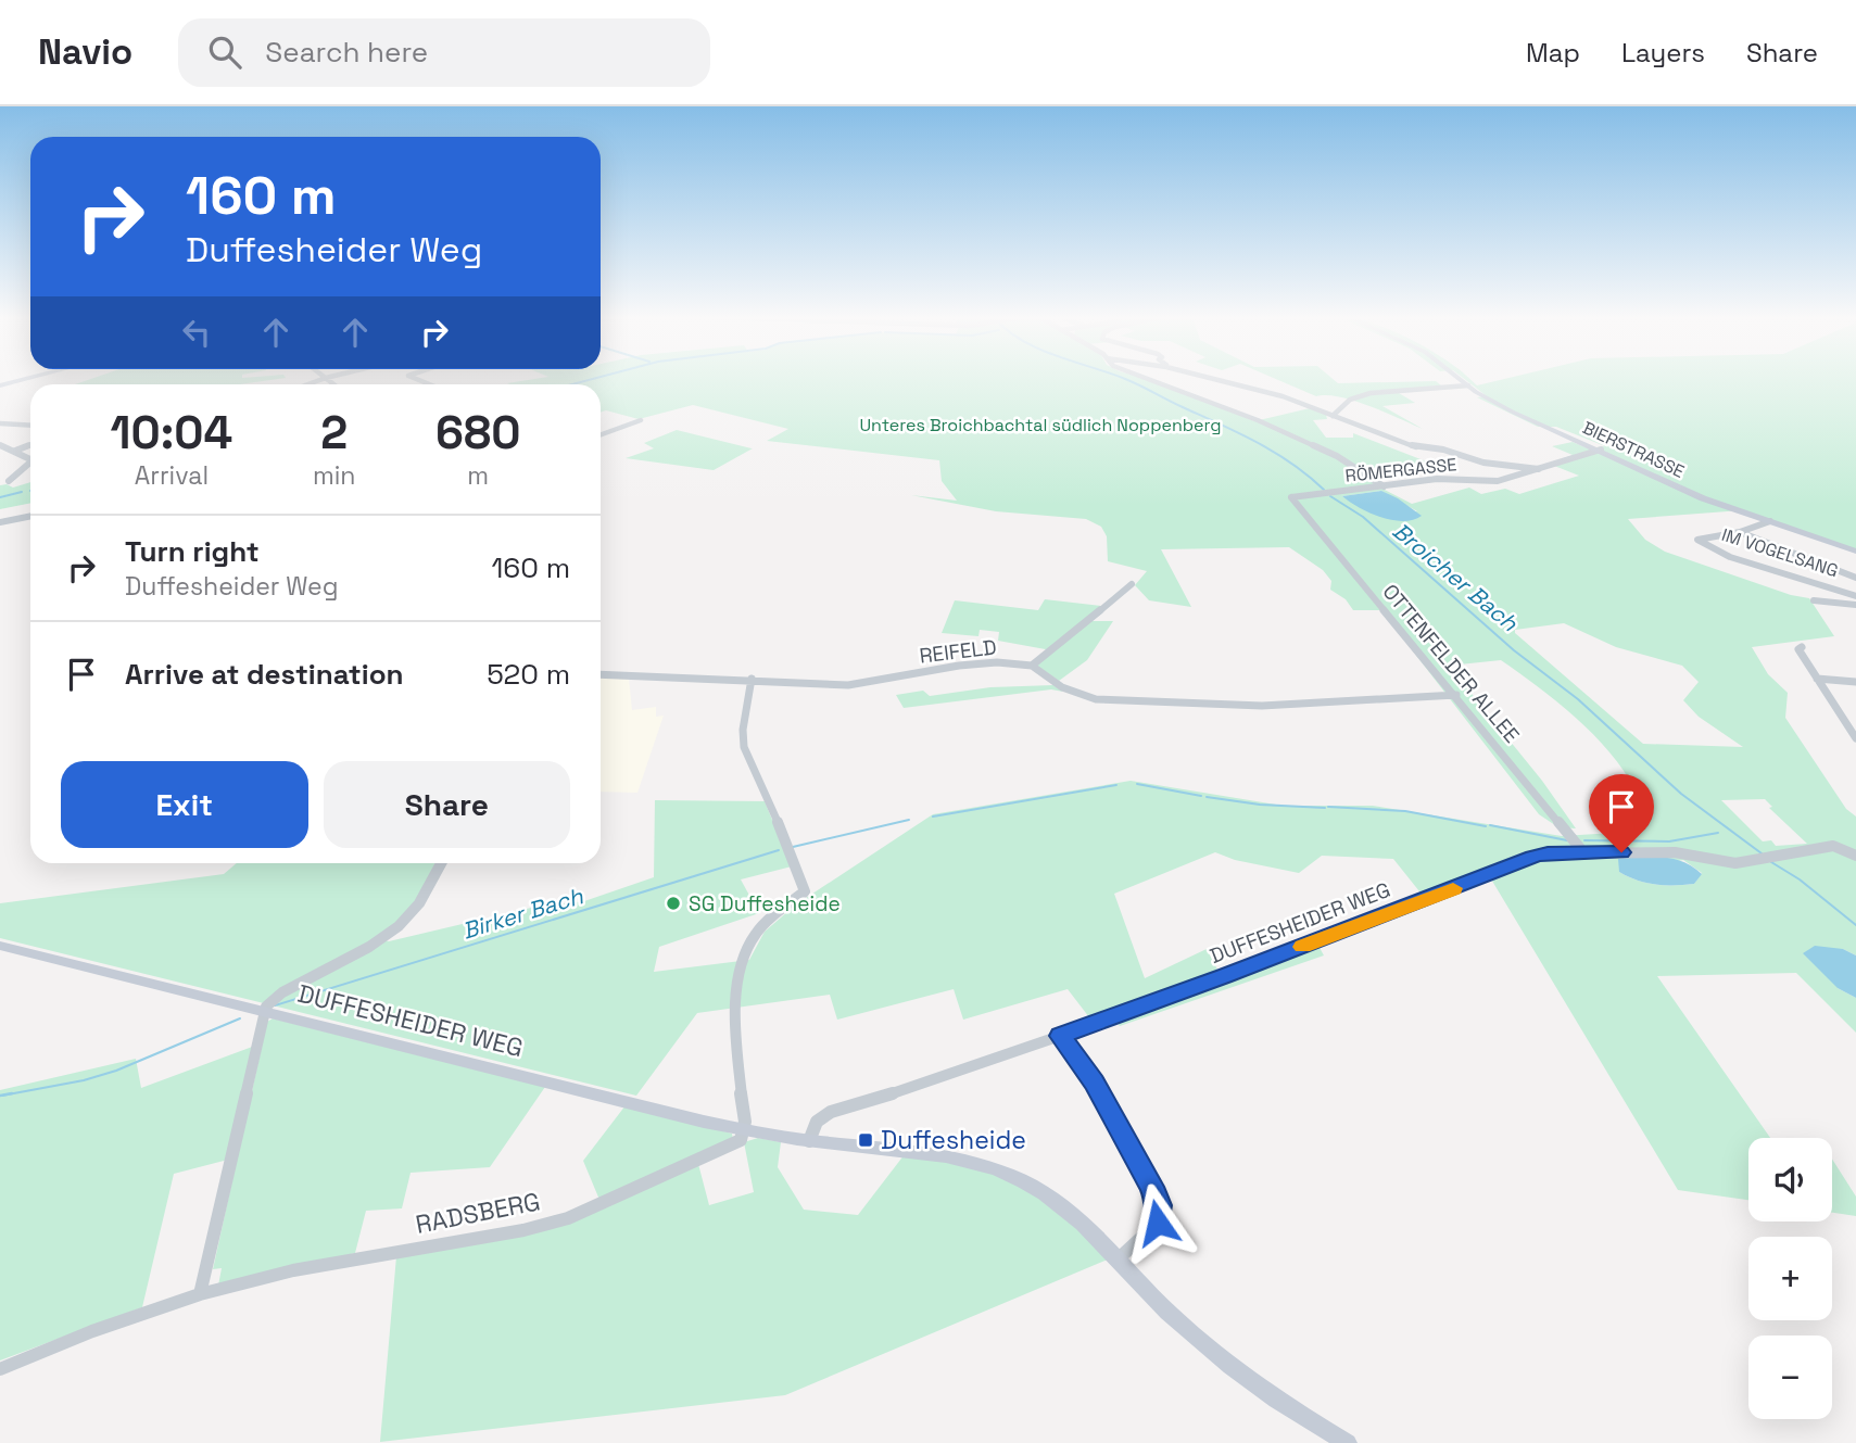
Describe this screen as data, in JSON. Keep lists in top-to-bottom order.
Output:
{
  "streets": {
    "main road": ["BIERSTRASSE", "DUFFESHEIDER WEG"],
    "street": [
      "RÖMERGASSE",
      "IM VOGELSANG",
      "REIFELD",
      "OTTENFELDER ALLEE",
      "RADSBERG"
    ]
  },
  "crossings": [
    ["BIERSTRASSE", "RÖMERGASSE"],
    ["RÖMERGASSE", "OTTENFELDER ALLEE"],
    ["OTTENFELDER ALLEE", "DUFFESHEIDER WEG"],
    ["DUFFESHEIDER WEG", "RADSBERG"]
  ],
  "water": ["Broicher Bach", "Birker Bach"],
  "parks": ["Unteres Broichbachtal südlich Noppenberg"],
  "places": {
    "other": ["SG Duffesheide"],
    "transit": ["Duffesheide"]
  },
  "page": {
    "header": "Navio",
    "search": "Search here",
    "nav": ["Map", "Layers", "Share"],
    "turn": ["160 m", "Duffesheider Weg"],
    "eta": [
      "10:04",
      "Arrival",
      "2",
      "min",
      "680",
      "m"
    ],
    "list": [
      {
        "name": "Turn right",
        "note": "Duffesheider Weg",
        "value": "160 m"
      },
      {
        "name": "Arrive at destination",
        "value": "520 m"
      }
    ],
    "buttons": ["Exit", "Share"],
    "map_buttons": ["+", "−"]
  }
}
